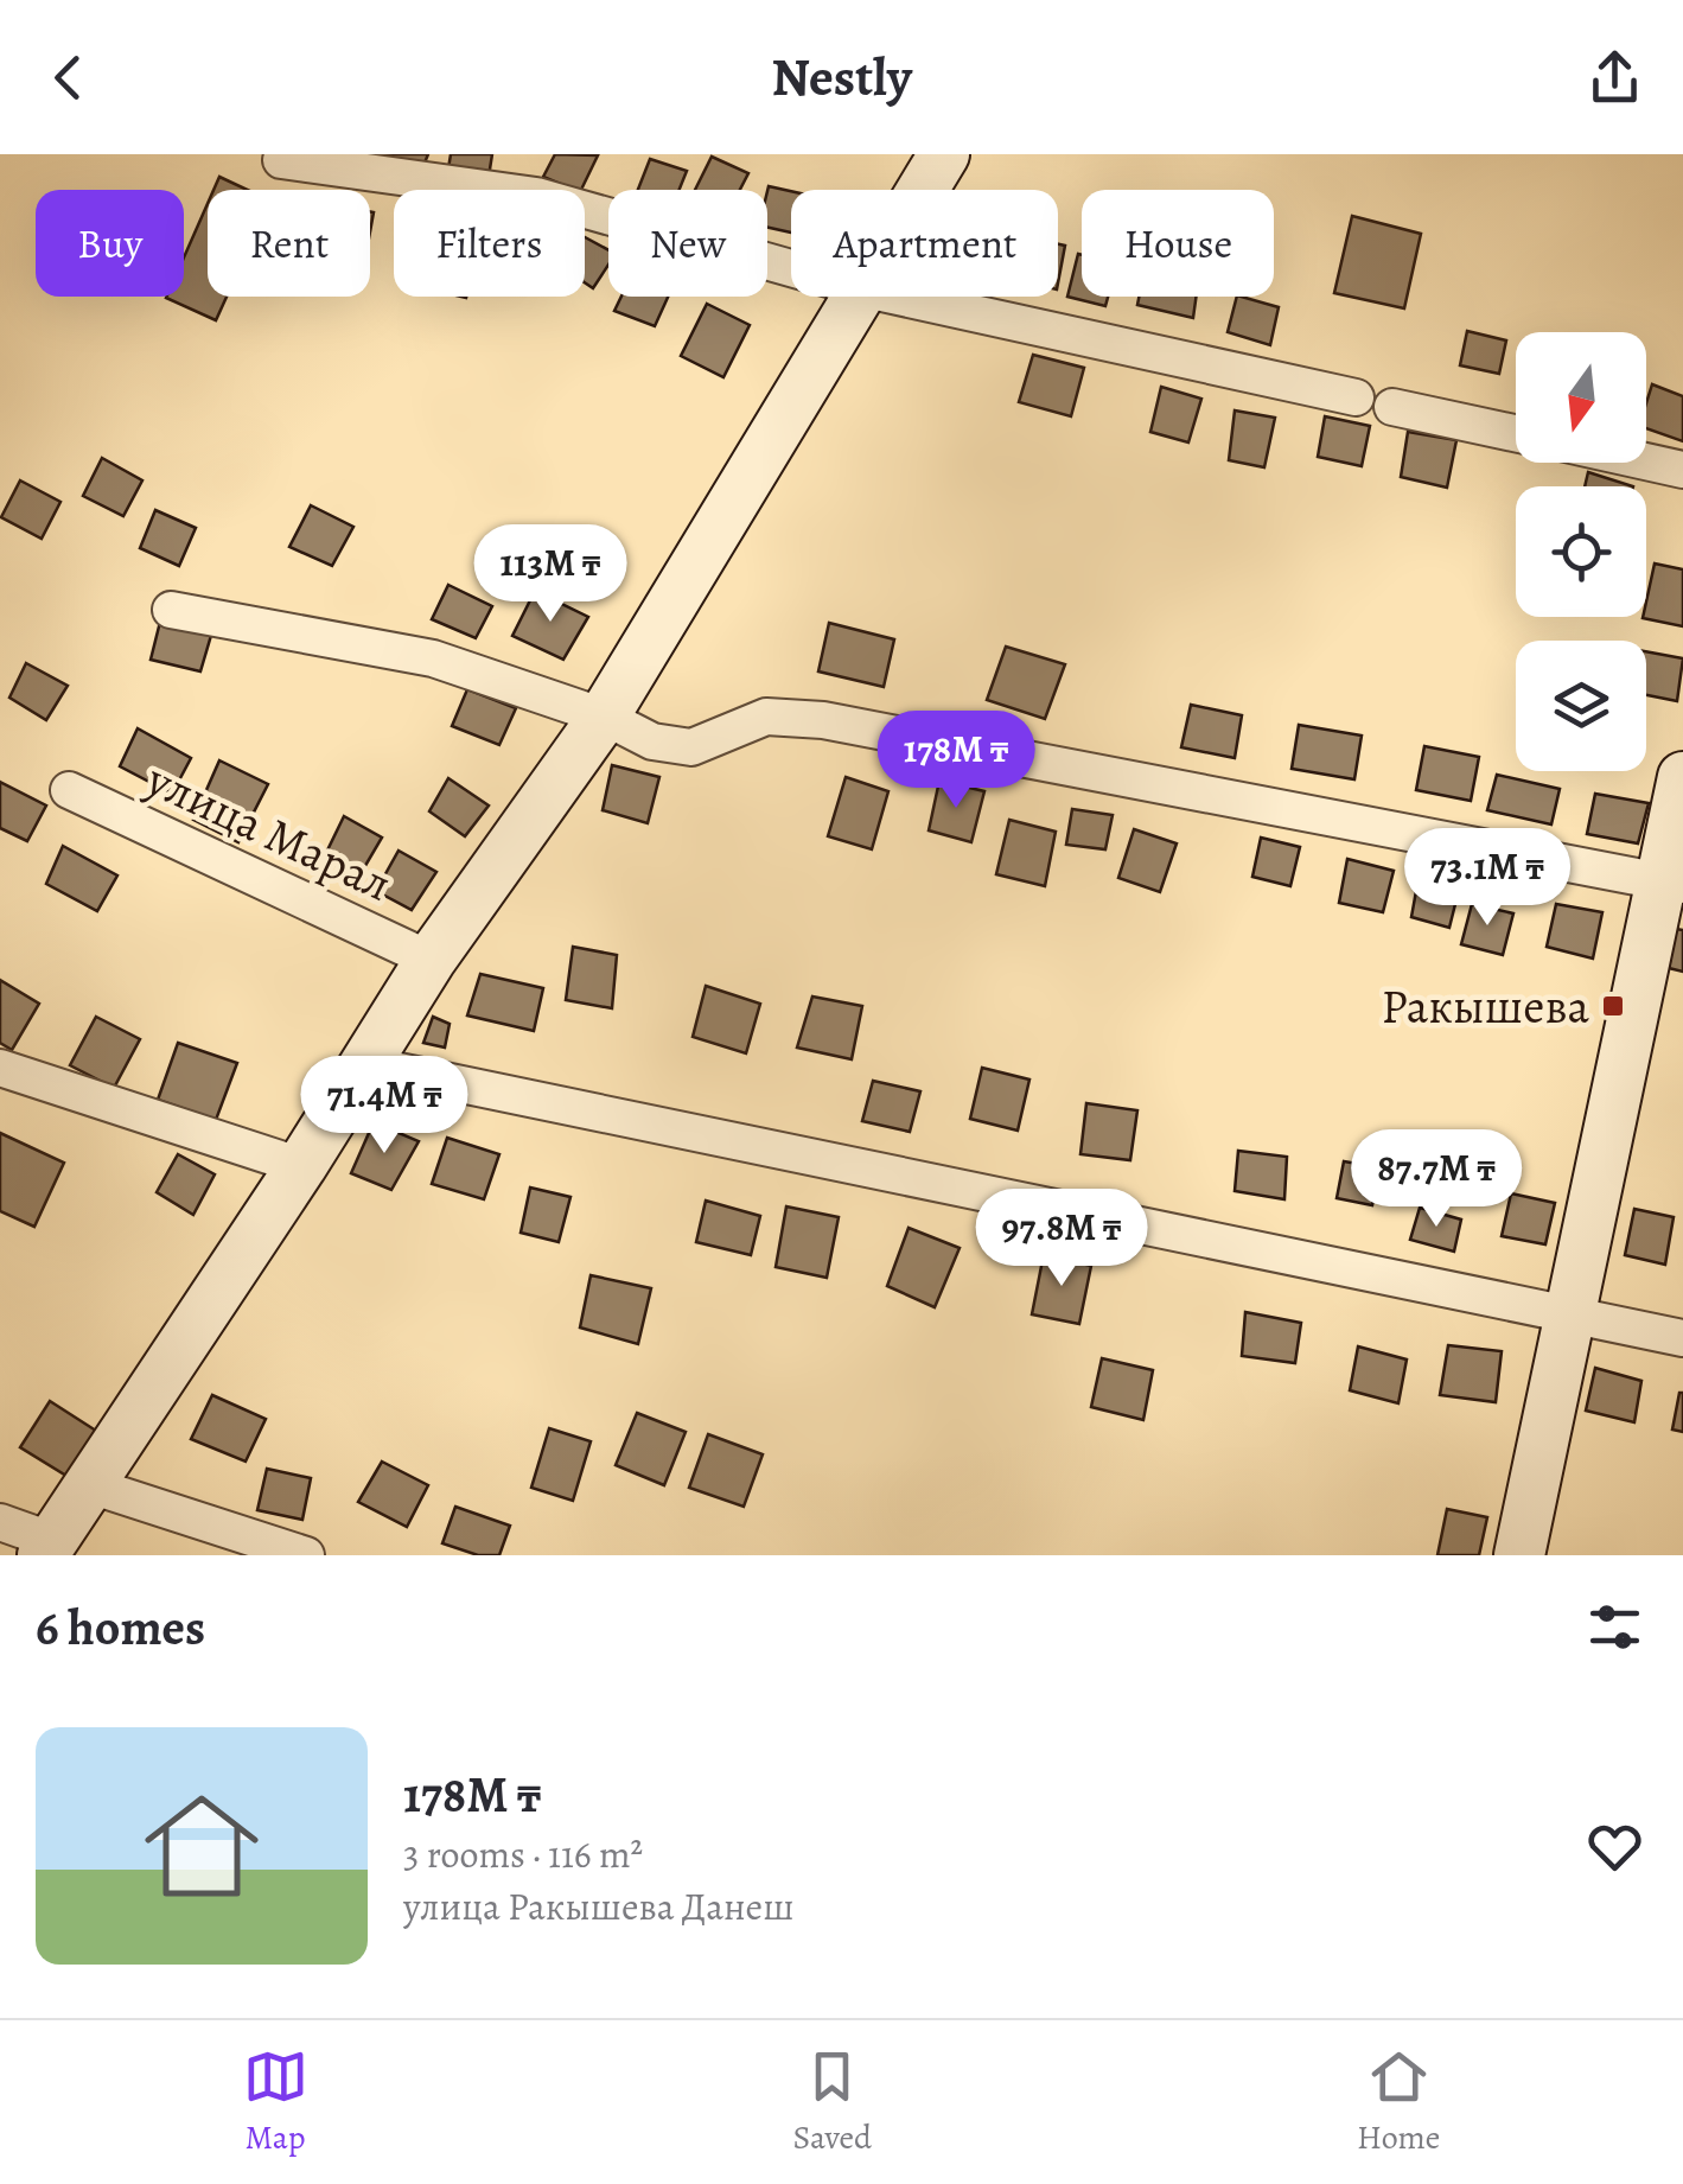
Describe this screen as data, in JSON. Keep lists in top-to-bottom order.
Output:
{
  "streets": {
    "street": ["улица Марал"]
  },
  "places": {
    "transit": ["Ракышева"]
  },
  "north": "bottom",
  "page": {
    "header": "Nestly",
    "chip": [
      "Buy",
      "Rent",
      "Filters",
      "New",
      "Apartment",
      "House"
    ],
    "price": [
      "113M ₸",
      "178M ₸",
      "73.1M ₸",
      "71.4M ₸",
      "87.7M ₸",
      "97.8M ₸"
    ],
    "heading": "6 homes",
    "list": [
      {
        "name": "178M ₸",
        "note": "3 rooms · 116 m² · улица Ракышева Данеш"
      }
    ],
    "tabs": ["Map", "Saved", "Home"]
  }
}
